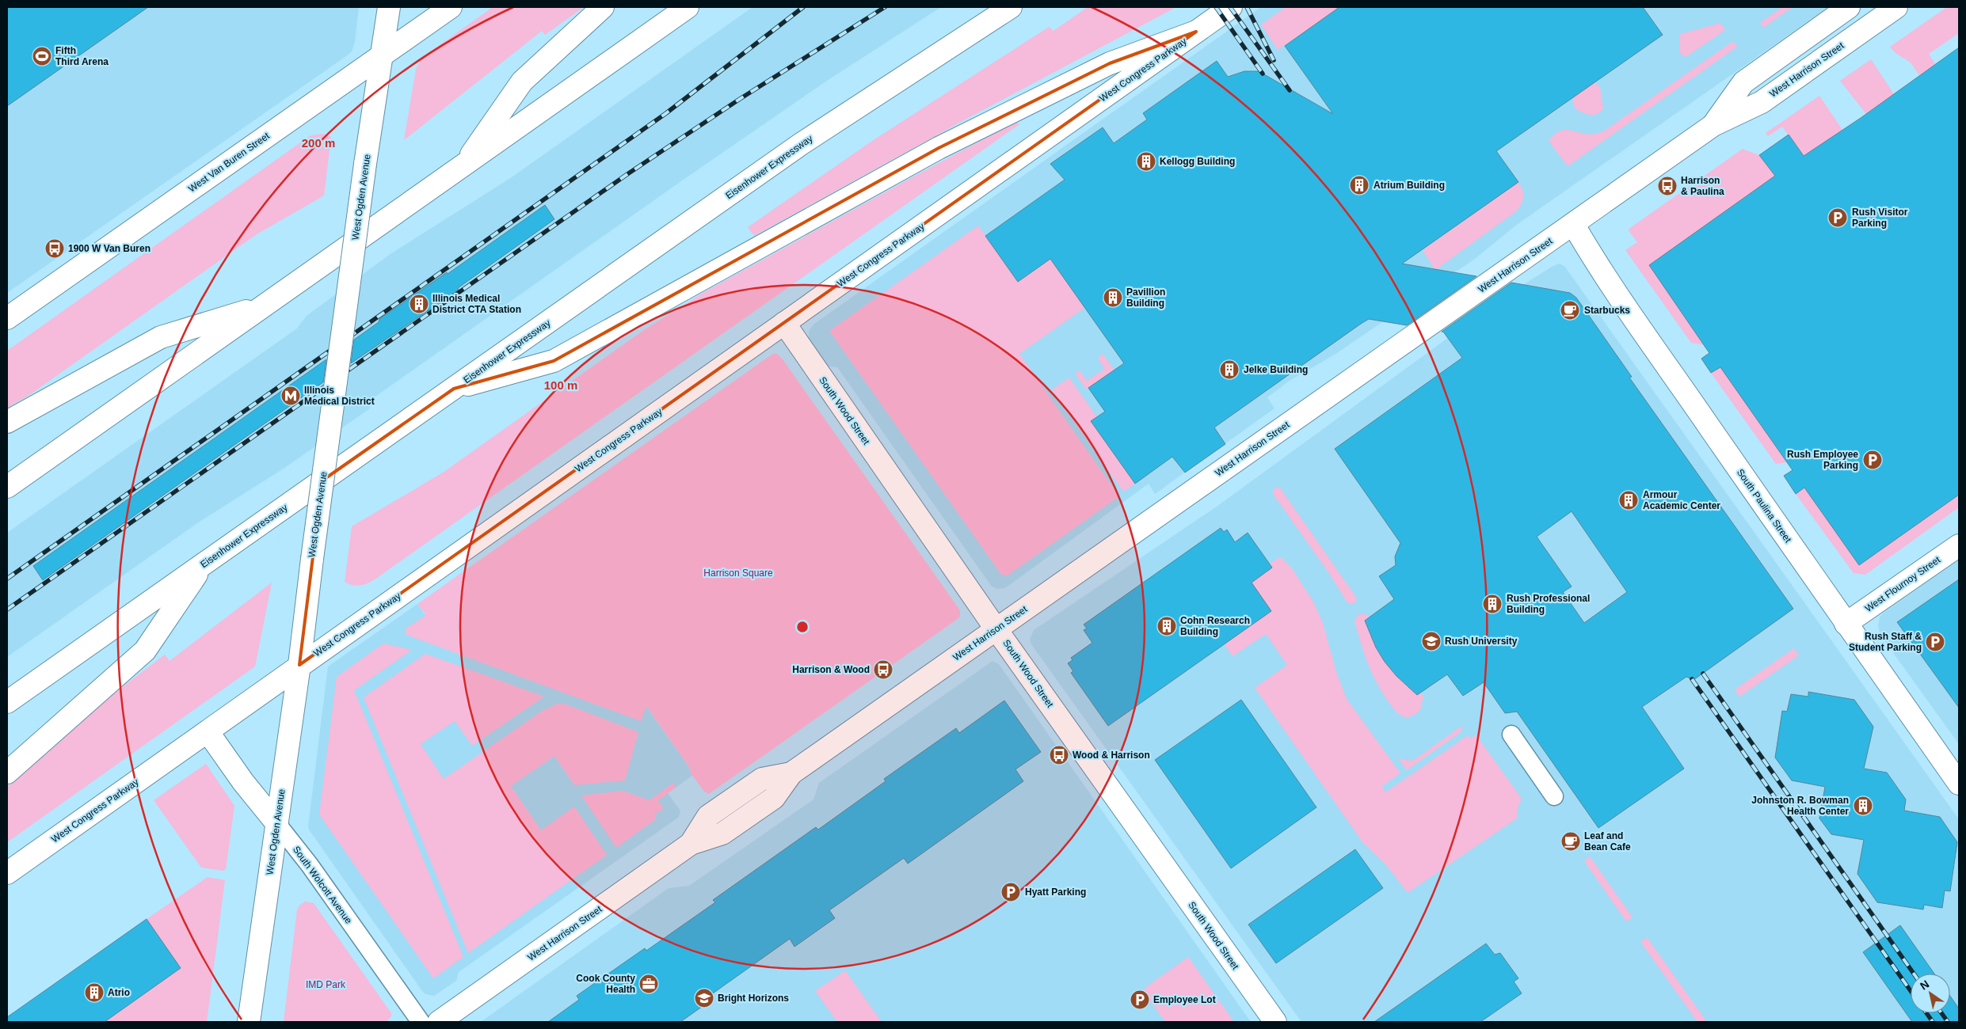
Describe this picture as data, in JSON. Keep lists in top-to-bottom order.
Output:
{
  "streets": {
    "main road": [
      "West Congress Parkway",
      "West Harrison Street",
      "West Van Buren Street",
      "Eisenhower Expressway",
      "West Ogden Avenue",
      "South Wood Street",
      "South Paulina Street",
      "West Flournoy Street",
      "South Wolcott Avenue"
    ]
  },
  "crossings": [
    ["West Congress Parkway", "West Ogden Avenue"],
    ["West Congress Parkway", "South Wood Street"],
    ["West Congress Parkway", "South Wolcott Avenue"],
    ["West Harrison Street", "South Wood Street"],
    ["West Harrison Street", "South Paulina Street"],
    ["West Van Buren Street", "West Ogden Avenue"],
    ["West Ogden Avenue", "South Wolcott Avenue"],
    ["South Paulina Street", "West Flournoy Street"]
  ],
  "parks": ["Harrison Square", "IMD Park"],
  "places": {
    "sports": ["Fifth Third Arena"],
    "building": [
      "Kellogg Building",
      "Atrium Building",
      "Pavillion Building",
      "Illinois Medical District CTA Station",
      "Jelke Building",
      "Armour Academic Center",
      "Rush Professional Building",
      "Cohn Research Building",
      "Johnston R. Bowman Health Center",
      "Atrio"
    ],
    "bus stop": [
      "Harrison & Paulina",
      "1900 W Van Buren",
      "Harrison & Wood",
      "Wood & Harrison"
    ],
    "parking": [
      "Rush Visitor Parking",
      "Rush Employee Parking",
      "Rush Staff & Student Parking",
      "Hyatt Parking",
      "Employee Lot"
    ],
    "cafe": ["Starbucks", "Leaf and Bean Cafe"],
    "metro station": ["Illinois Medical District"],
    "school or university": ["Rush University", "Bright Horizons"],
    "office": ["Cook County Health"]
  },
  "north": "top left",
  "rings": ["200 m", "100 m"]
}
